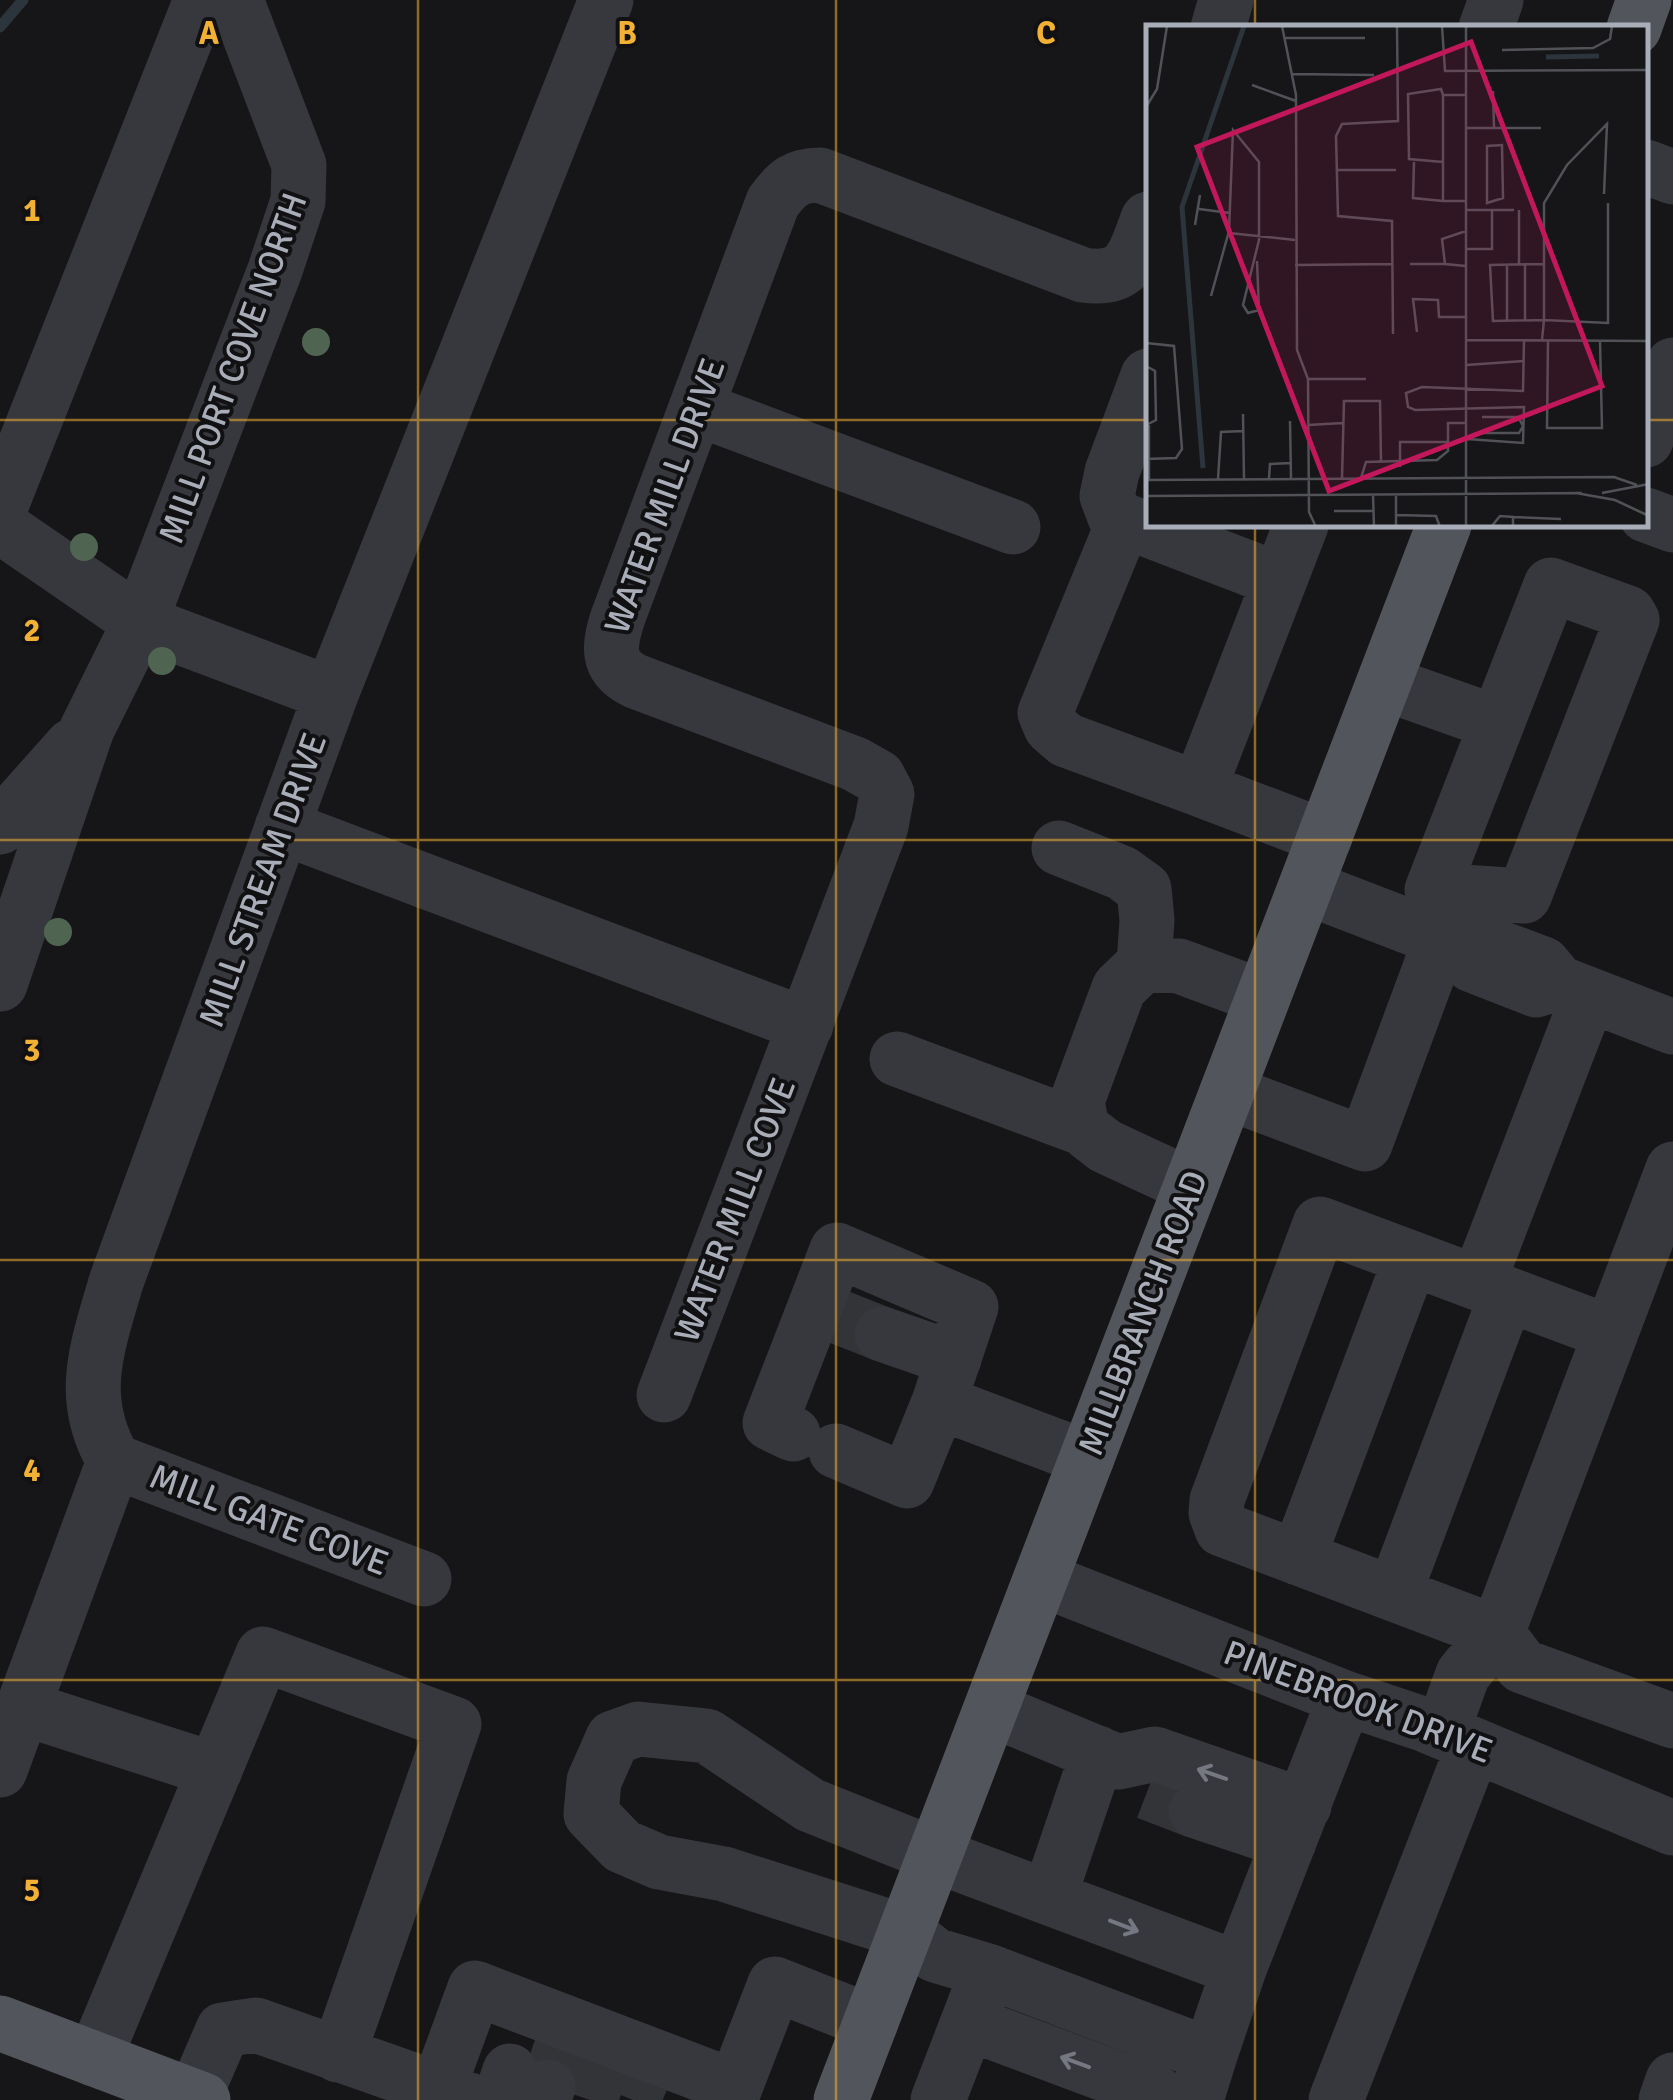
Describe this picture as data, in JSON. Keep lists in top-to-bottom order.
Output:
{
  "streets": {
    "main road": ["MILLBRANCH ROAD"],
    "street": [
      "MILL PORT COVE NORTH",
      "WATER MILL DRIVE",
      "MILL STREAM DRIVE",
      "WATER MILL COVE",
      "MILL GATE COVE",
      "PINEBROOK DRIVE"
    ]
  },
  "crossings": [
    ["WATER MILL DRIVE", "WATER MILL COVE"],
    ["MILL STREAM DRIVE", "MILL GATE COVE"],
    ["MILLBRANCH ROAD", "PINEBROOK DRIVE"]
  ],
  "grid": {
    "columns": ["A", "B", "C"],
    "rows": [
      "1",
      "2",
      "3",
      "4",
      "5"
    ]
  }
}
